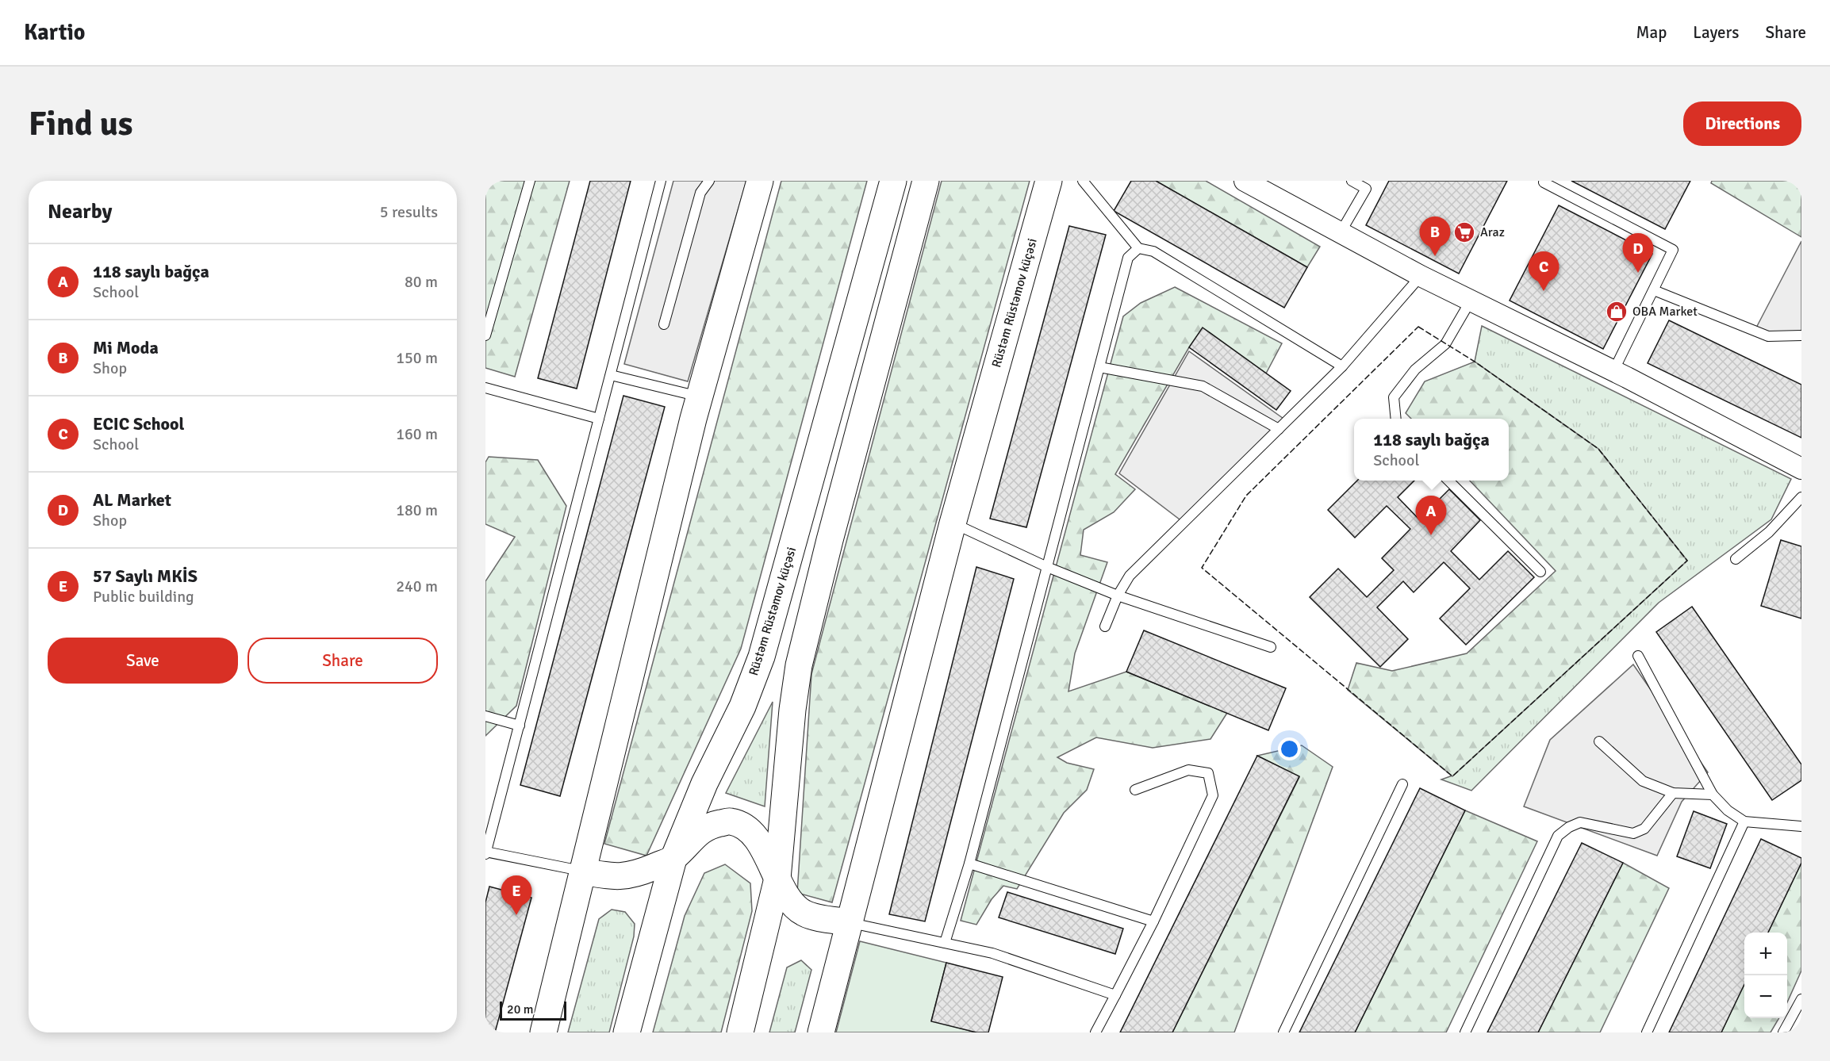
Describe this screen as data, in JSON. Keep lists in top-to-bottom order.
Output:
{
  "streets": {
    "street": ["Rüstəm Rüstəmov küçəsi"]
  },
  "places": {
    "supermarket": ["Araz"],
    "shop": ["OBA Market"]
  },
  "scale_bar": "20 m",
  "page": {
    "header": "Kartio",
    "nav": ["Map", "Layers", "Share"],
    "buttons": [
      "Directions",
      ["Save", "Share"]
    ],
    "title": "Find us",
    "heading": ["Nearby", "5 results"],
    "pins": [
      "B",
      "D",
      "C",
      "A",
      "E"
    ],
    "list": [
      {
        "mark": "A",
        "name": "118 saylı bağça",
        "note": "School",
        "value": "80 m"
      },
      {
        "mark": "B",
        "name": "Mi Moda",
        "note": "Shop",
        "value": "150 m"
      },
      {
        "mark": "C",
        "name": "ECIC School",
        "note": "School",
        "value": "160 m"
      },
      {
        "mark": "D",
        "name": "AL Market",
        "note": "Shop",
        "value": "180 m"
      },
      {
        "mark": "E",
        "name": "57 Saylı MKİS",
        "note": "Public building",
        "value": "240 m"
      }
    ],
    "popup": ["118 saylı bağça", "School"],
    "map_buttons": ["+", "−"],
    "scale": "20 m"
  }
}
